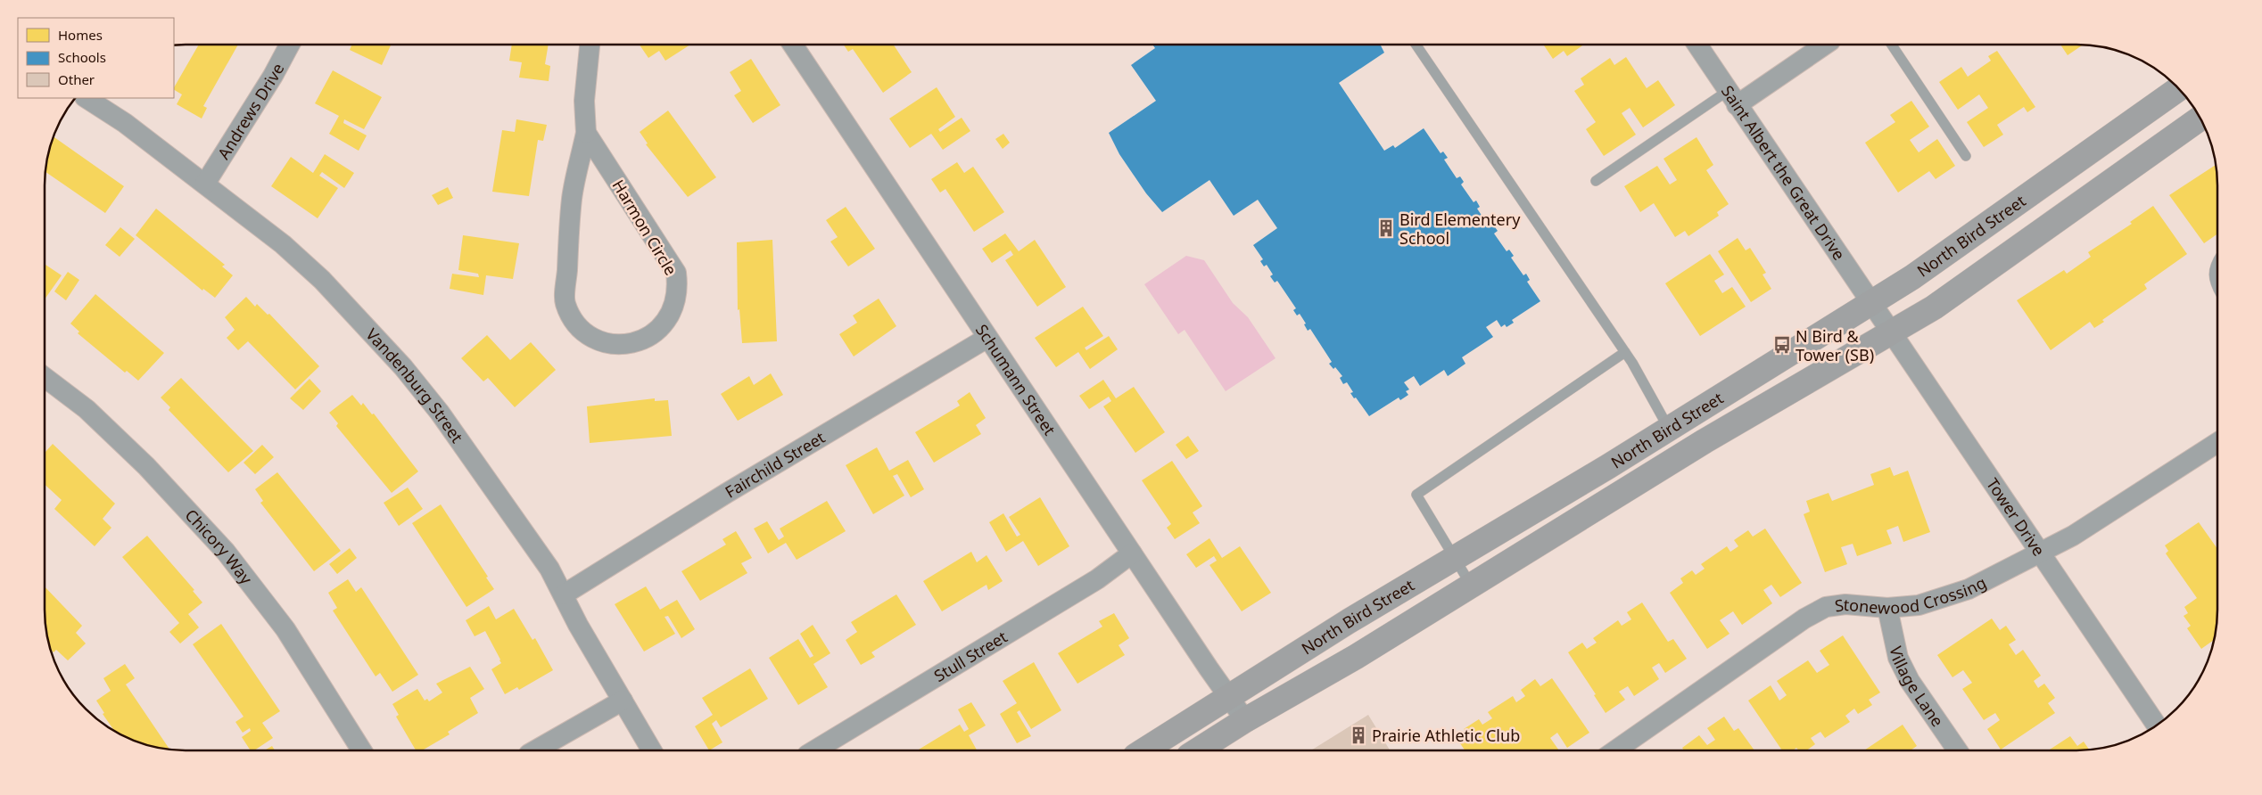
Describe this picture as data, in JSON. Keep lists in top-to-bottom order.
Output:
{
  "streets": {
    "street": [
      "Andrews Drive",
      "Saint Albert the Great Drive",
      "Harmon Circle",
      "North Bird Street",
      "Schumann Street",
      "Vandenburg Street",
      "Fairchild Street",
      "Tower Drive",
      "Chicory Way",
      "Stonewood Crossing",
      "Stull Street",
      "Village Lane"
    ]
  },
  "crossings": [
    ["Andrews Drive", "Vandenburg Street"],
    ["Saint Albert the Great Drive", "North Bird Street"],
    ["Saint Albert the Great Drive", "Tower Drive"],
    ["North Bird Street", "Schumann Street"],
    ["North Bird Street", "Tower Drive"],
    ["Schumann Street", "Fairchild Street"],
    ["Schumann Street", "Stull Street"],
    ["Vandenburg Street", "Fairchild Street"],
    ["Tower Drive", "Stonewood Crossing"],
    ["Stonewood Crossing", "Village Lane"]
  ],
  "places": {
    "building": ["Bird Elementery School", "Prairie Athletic Club"],
    "bus stop": ["N Bird & Tower (SB)"]
  },
  "legend": ["Homes", "Schools", "Other"]
}
